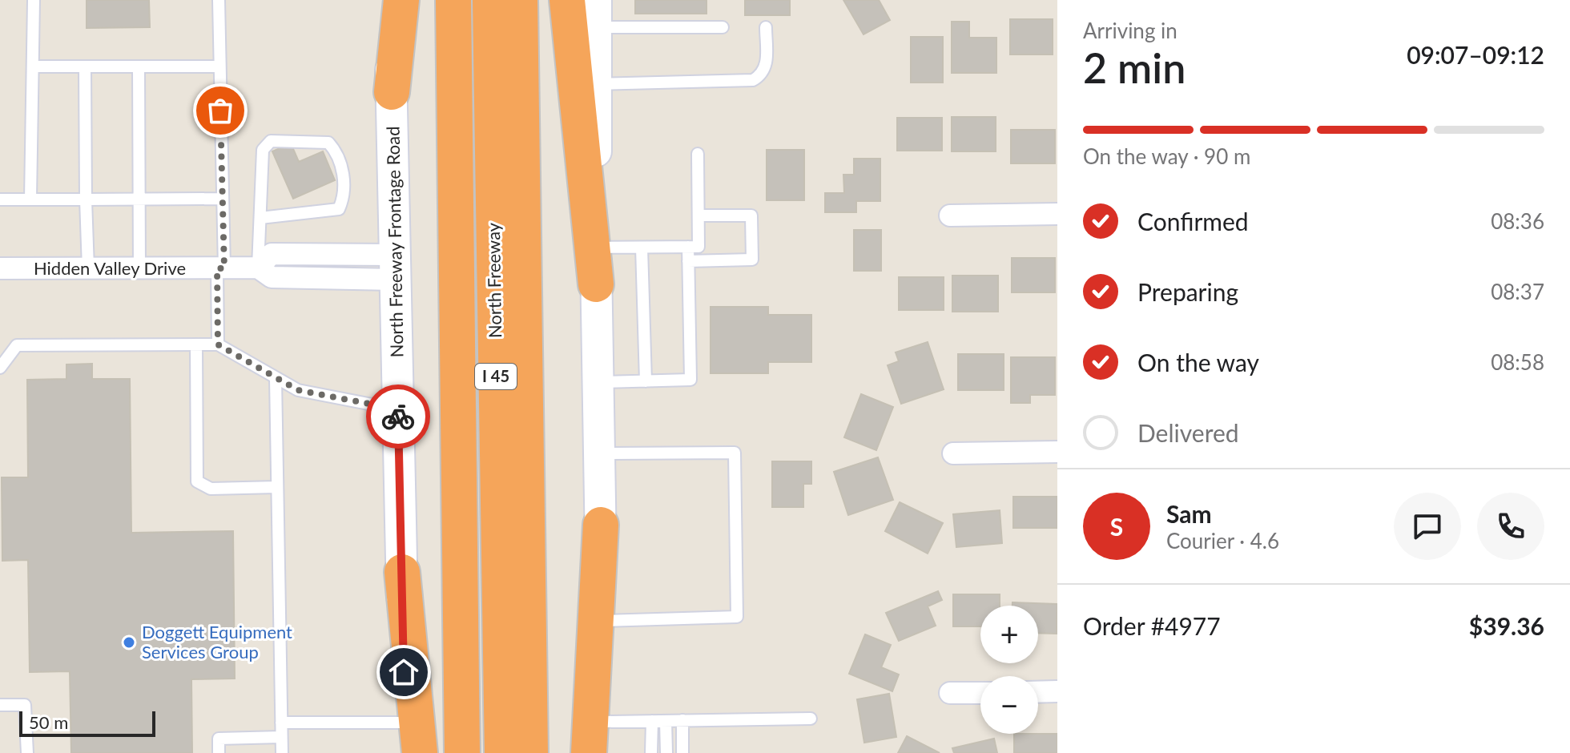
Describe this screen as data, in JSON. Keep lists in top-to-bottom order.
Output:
{
  "streets": {
    "highway": ["North Freeway", "I 45"],
    "main road": ["North Freeway Frontage Road"],
    "street": ["Hidden Valley Drive"]
  },
  "crossings": [
    ["North Freeway Frontage Road", "Hidden Valley Drive"]
  ],
  "places": ["Doggett Equipment Services Group"],
  "scale_bar": "50 m",
  "page": {
    "heading": ["2 min", "Arriving in", "09:07–09:12"],
    "panel": [
      "Sam",
      "Courier · 4.6",
      "Order #4977",
      "$39.36"
    ],
    "bar": "On the way · 90 m",
    "list": [
      ["Confirmed", "08:36"],
      ["Preparing", "08:37"],
      ["On the way", "08:58"],
      "Delivered"
    ],
    "round": "S",
    "map_buttons": ["+", "−"],
    "scale": "50 m"
  }
}
